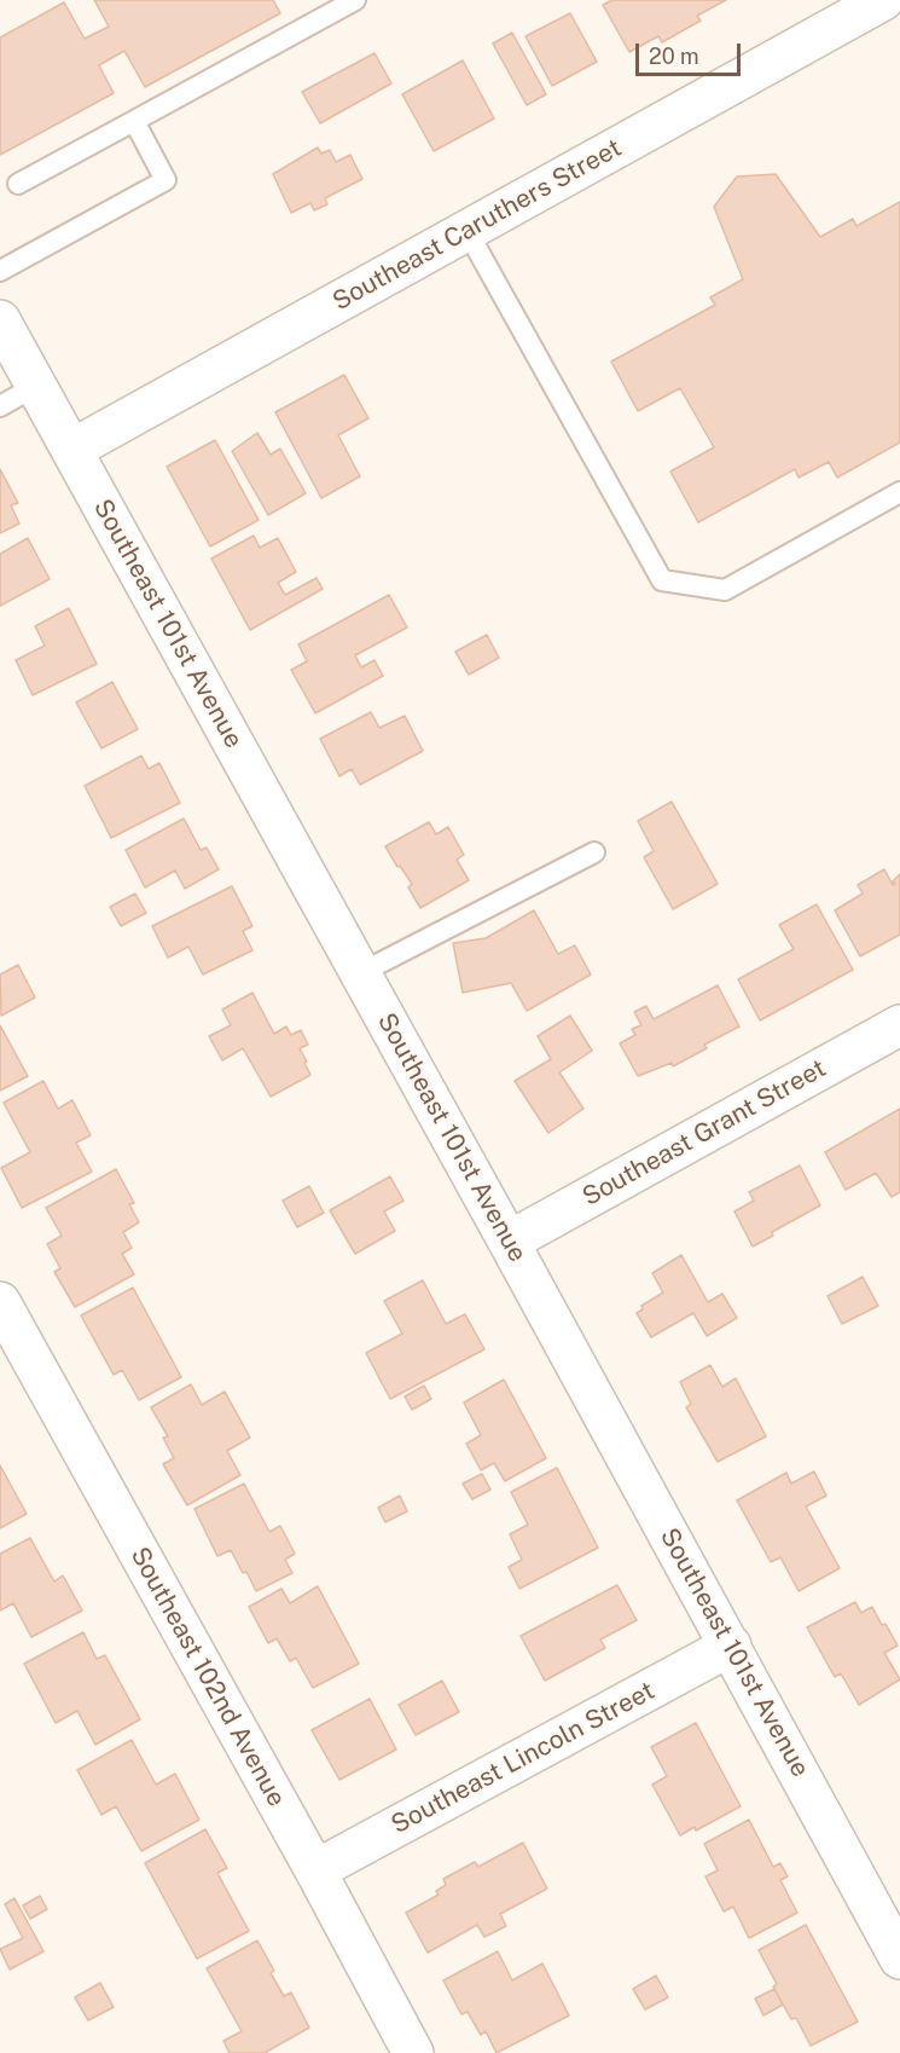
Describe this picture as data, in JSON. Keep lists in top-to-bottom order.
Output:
{
  "streets": {
    "street": [
      "Southeast Caruthers Street",
      "Southeast 101st Avenue",
      "Southeast Grant Street",
      "Southeast 102nd Avenue",
      "Southeast Lincoln Street"
    ]
  },
  "crossings": [
    ["Southeast Caruthers Street", "Southeast 101st Avenue"],
    ["Southeast 101st Avenue", "Southeast Grant Street"],
    ["Southeast 101st Avenue", "Southeast Lincoln Street"],
    ["Southeast 102nd Avenue", "Southeast Lincoln Street"]
  ],
  "scale_bar": "20 m"
}
